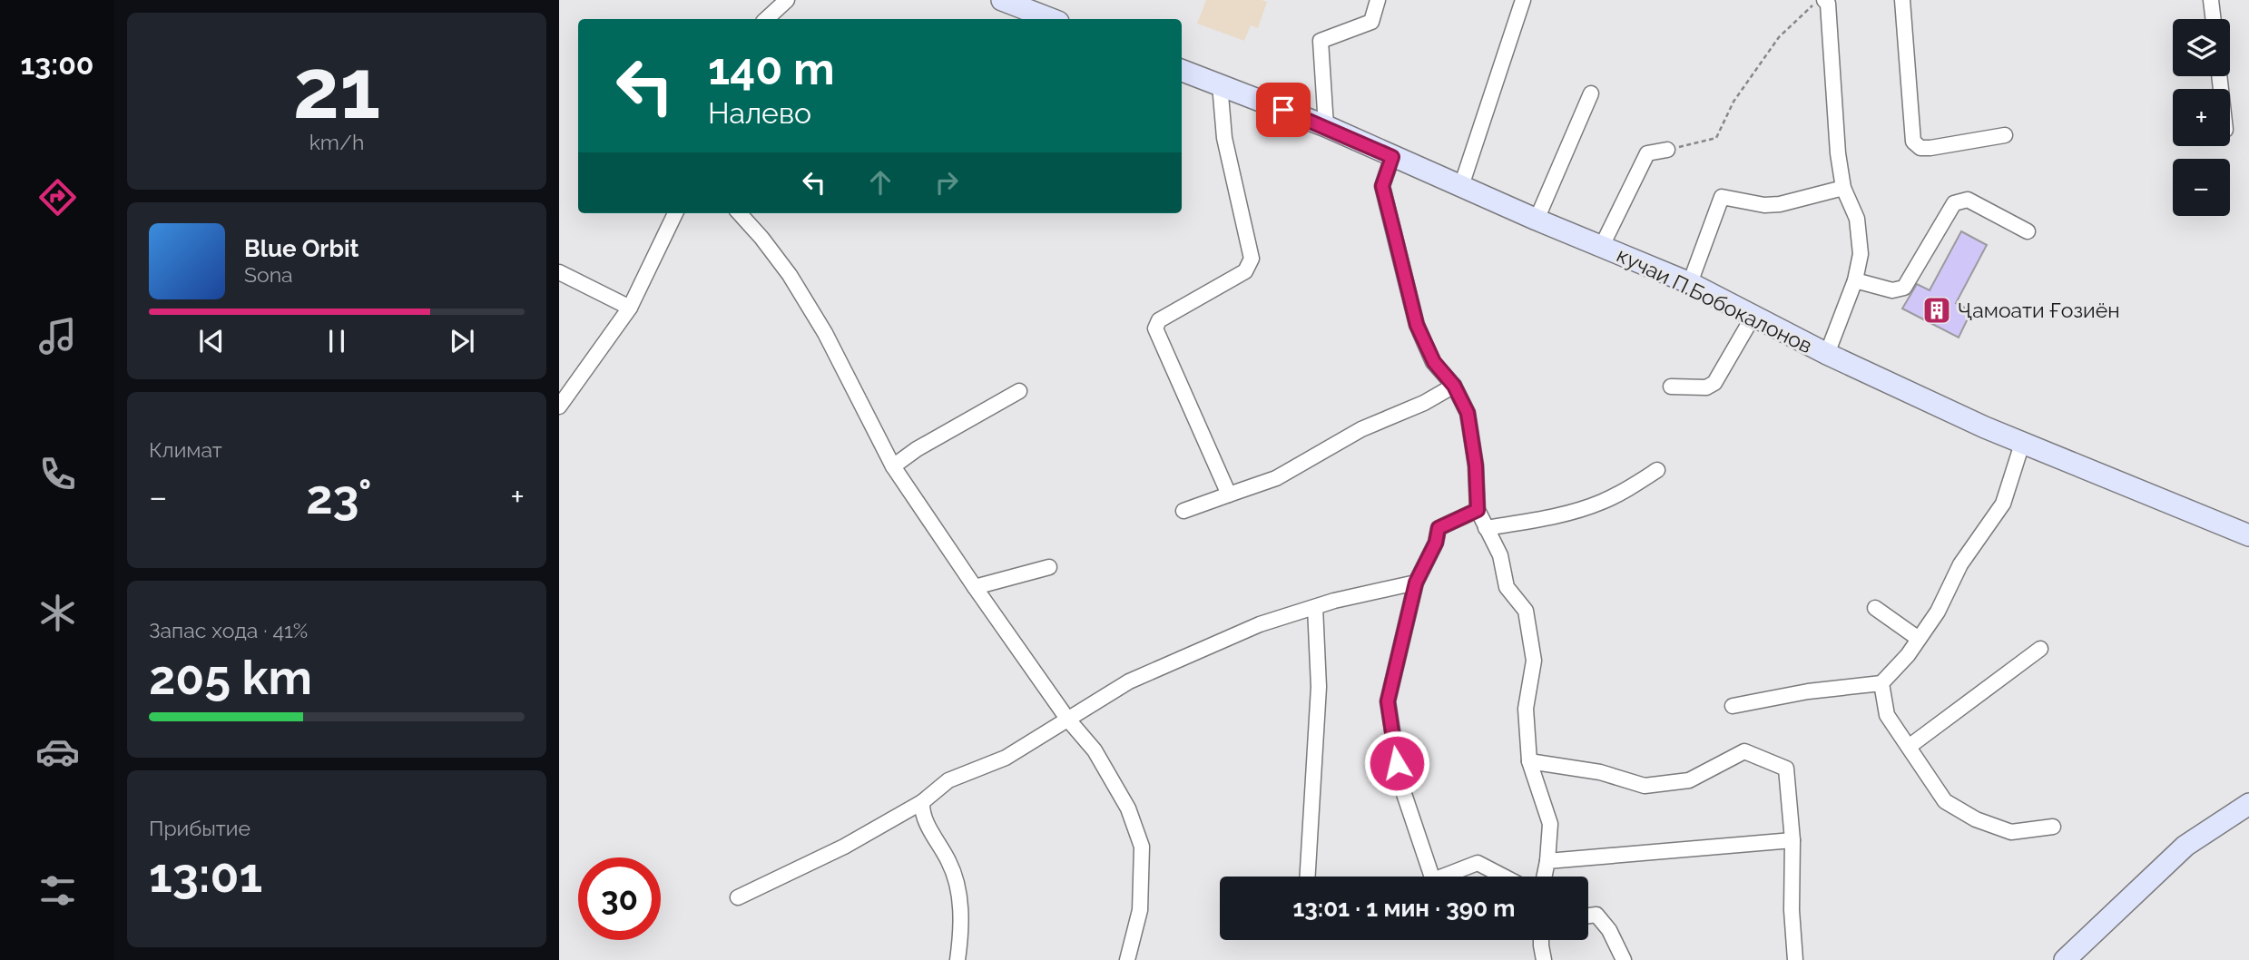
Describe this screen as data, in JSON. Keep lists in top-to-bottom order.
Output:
{
  "streets": {
    "main road": ["кучаи П.Бобокалонов"]
  },
  "places": {
    "building": ["Ҷамоати Ғозиён"]
  },
  "page": {
    "tabs": "13:00",
    "tile": [
      ["21", "km/h"],
      "Климат",
      ["Запас хода · 41%", "205 km"],
      ["Прибытие", "13:01"]
    ],
    "map_buttons": ["+", "−"],
    "turn": ["140 m", "Налево"],
    "song": ["Blue Orbit", "Sona"],
    "heat": ["−", "23°", "+"],
    "limit": "30",
    "trip": "13:01 · 1 мин · 390 m"
  }
}
